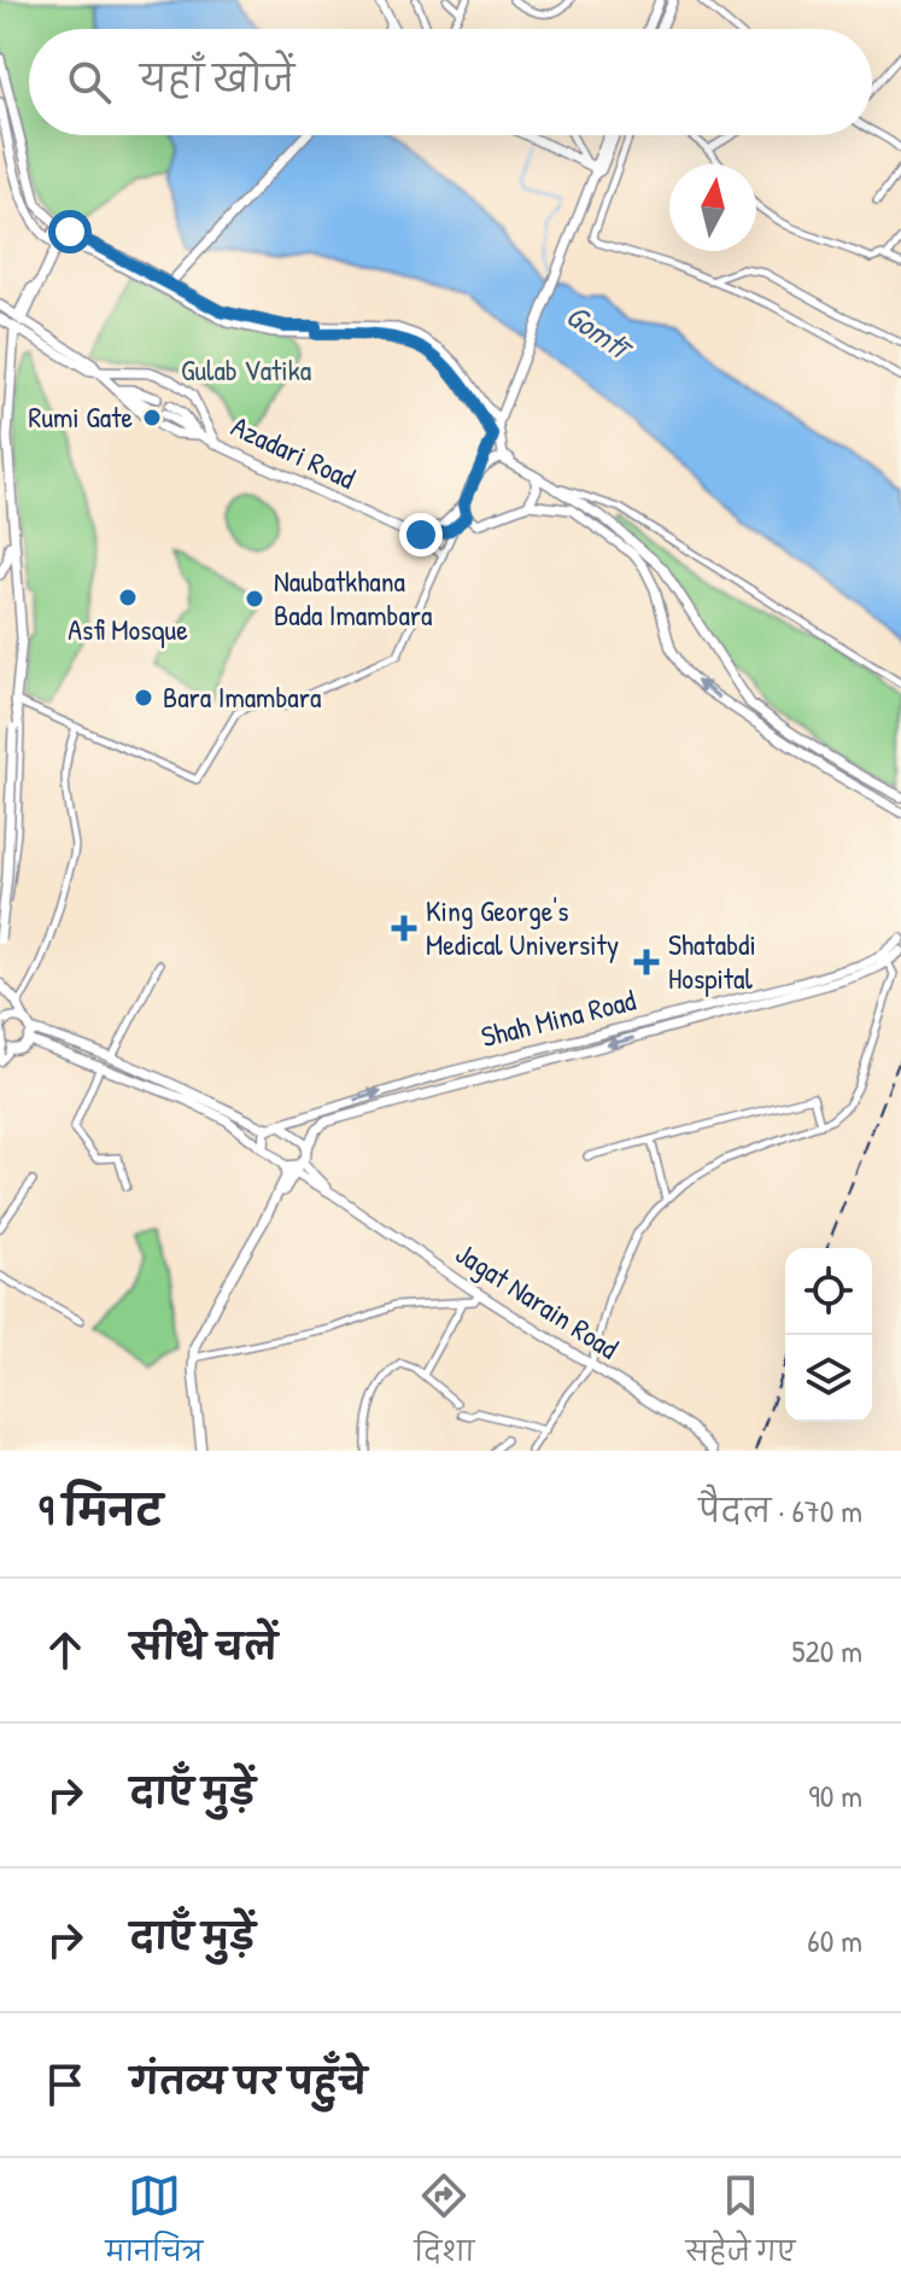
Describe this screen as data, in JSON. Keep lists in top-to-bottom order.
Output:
{
  "streets": {
    "main road": ["Azadari Road", "Shah Mina Road", "Jagat Narain Road"]
  },
  "crossings": [
    ["Shah Mina Road", "Jagat Narain Road"]
  ],
  "water": ["Gomtī"],
  "parks": ["Gulab Vatika"],
  "places": {
    "other": [
      "Rumi Gate",
      "Asfi Mosque",
      "Naubatkhana Bada Imambara",
      "Bara Imambara"
    ],
    "health": ["King George's Medical University", "Shatabdi Hospital"]
  },
  "north": "top",
  "page": {
    "search": "यहाँ खोजें",
    "heading": ["9 मिनट", "पैदल · 670 m"],
    "list": [
      ["सीधे चलें", "520 m"],
      ["दाएँ मुड़ें", "90 m"],
      ["दाएँ मुड़ें", "60 m"],
      "गंतव्य पर पहुँचे"
    ],
    "nav": ["मानचित्र", "दिशा", "सहेजे गए"]
  }
}
